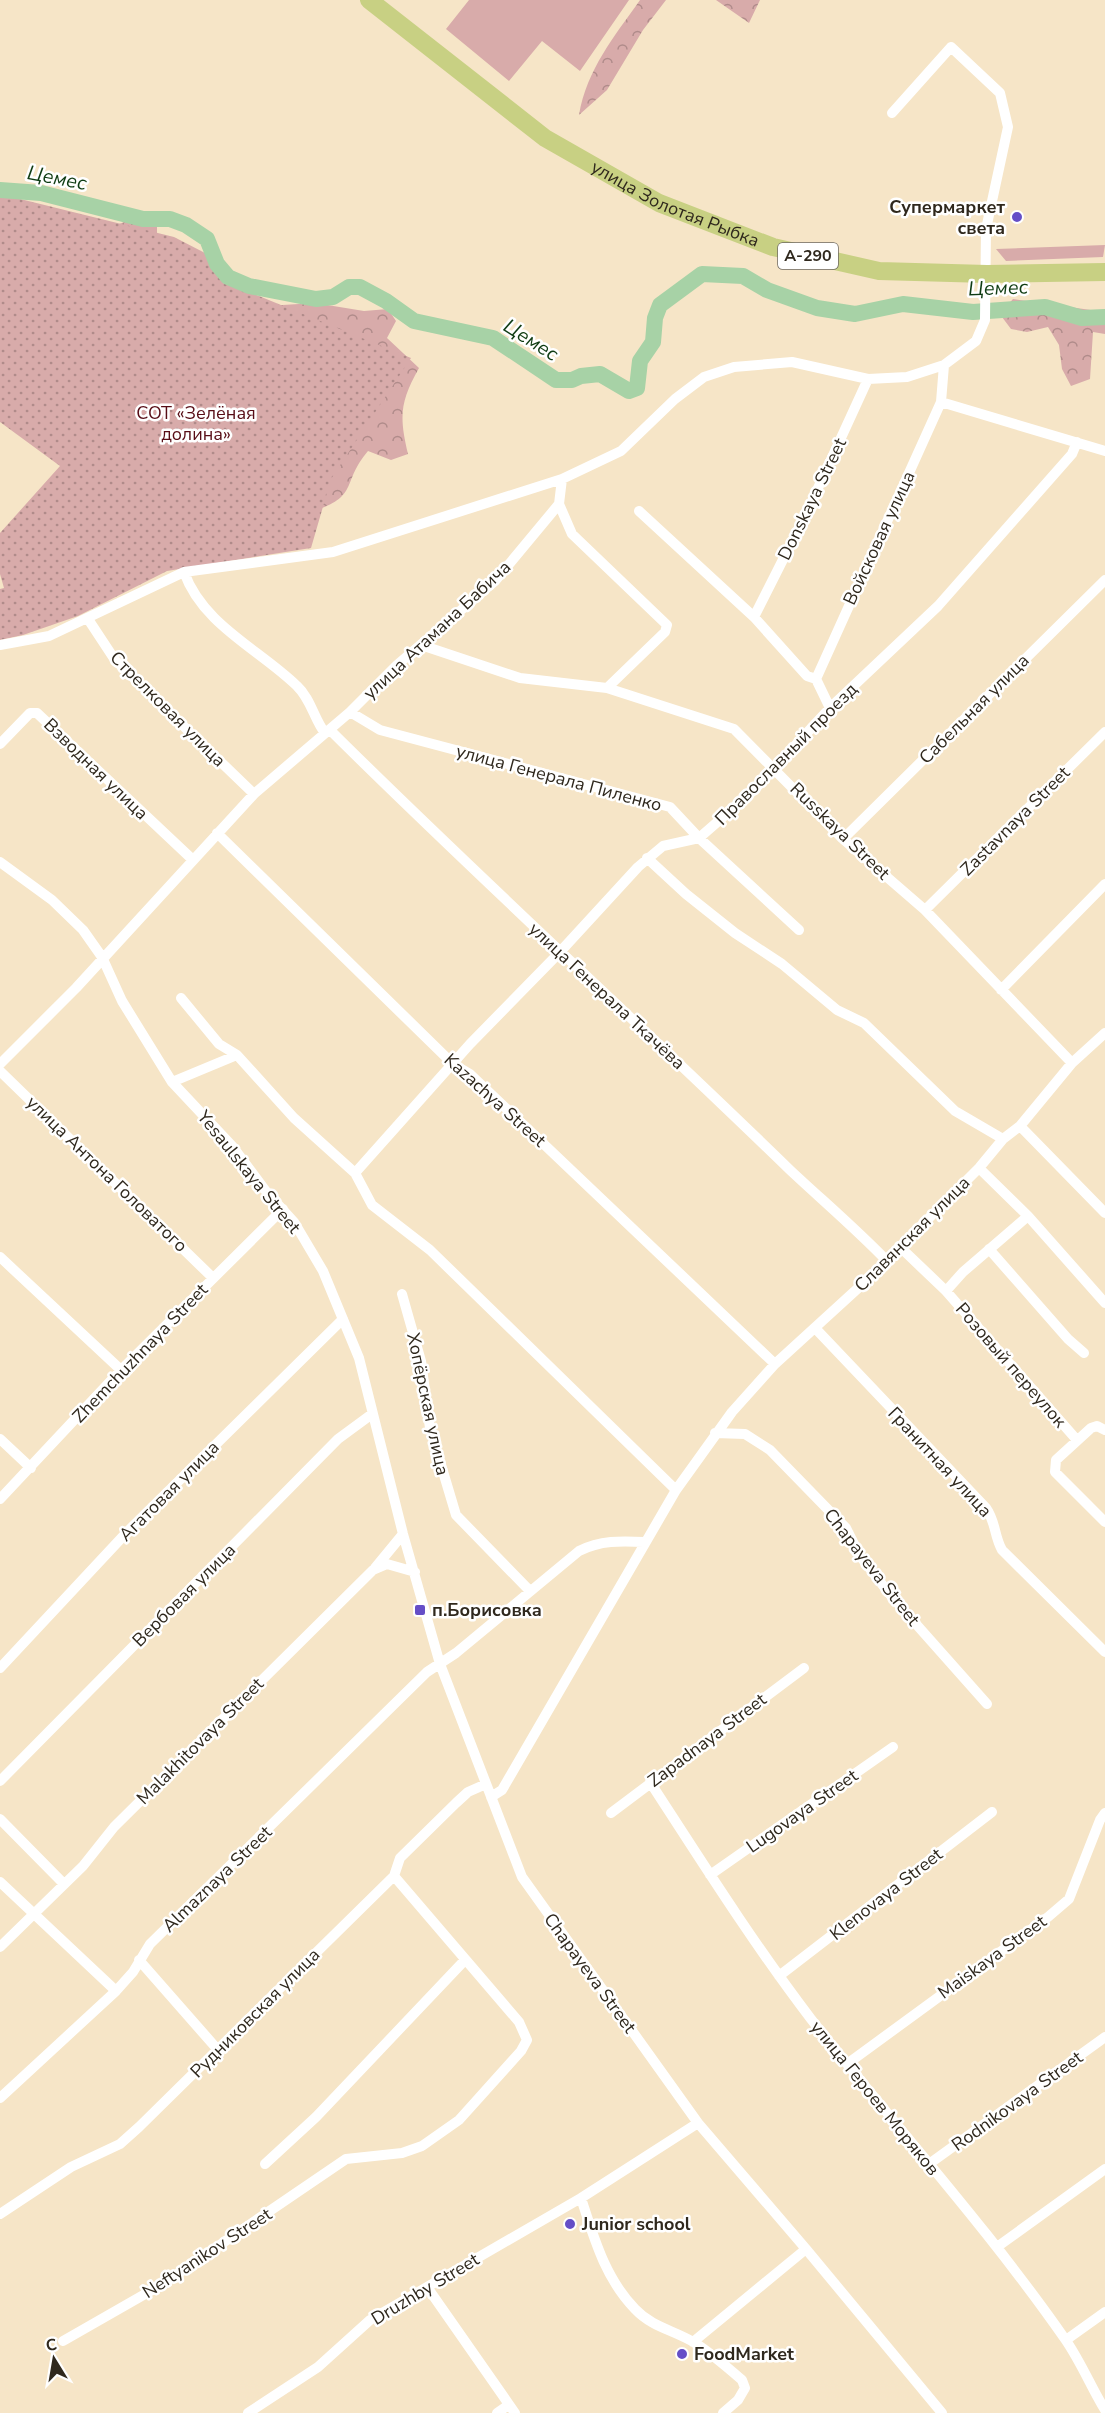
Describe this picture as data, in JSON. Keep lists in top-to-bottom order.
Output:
{
  "streets": {
    "highway": ["улица Золотая Рыбка", "А-290"],
    "street": [
      "Donskaya Street",
      "Войсковая улица",
      "улица Атамана Бабича",
      "Стрелковая улица",
      "Сабельная улица",
      "Православный проезд",
      "Взводная улица",
      "улица Генерала Пиленко",
      "Zastavnaya Street",
      "Russkaya Street",
      "улица Генерала Ткачёва",
      "Kazachya Street",
      "Yesaulskaya Street",
      "улица Антона Головатого",
      "Славянская улица",
      "Zhemchuzhnaya Street",
      "Розовый переулок",
      "Хопёрская улица",
      "Гранитная улица",
      "Агатовая улица",
      "Chapayeva Street",
      "Вербовая улица",
      "Zapadnaya Street",
      "Malakhitovaya Street",
      "Lugovaya Street",
      "Almaznaya Street",
      "Klenovaya Street",
      "Maiskaya Street",
      "Рудниковская улица",
      "улица Героев Моряков",
      "Rodnikovaya Street",
      "Neftyanikov Street",
      "Druzhby Street"
    ]
  },
  "crossings": [
    ["улица Атамана Бабича", "Стрелковая улица"],
    ["улица Атамана Бабича", "Взводная улица"],
    ["улица Атамана Бабича", "улица Генерала Пиленко"],
    ["улица Атамана Бабича", "Russkaya Street"],
    ["улица Атамана Бабича", "улица Генерала Ткачёва"],
    ["улица Атамана Бабича", "Kazachya Street"],
    ["улица Атамана Бабича", "Yesaulskaya Street"],
    ["Сабельная улица", "Russkaya Street"],
    ["Православный проезд", "улица Генерала Пиленко"],
    ["Православный проезд", "Russkaya Street"],
    ["Православный проезд", "улица Генерала Ткачёва"],
    ["Православный проезд", "Kazachya Street"],
    ["Zastavnaya Street", "Russkaya Street"],
    ["Russkaya Street", "Славянская улица"],
    ["улица Генерала Ткачёва", "Славянская улица"],
    ["Kazachya Street", "Славянская улица"],
    ["Yesaulskaya Street", "Zhemchuzhnaya Street"],
    ["Yesaulskaya Street", "Агатовая улица"],
    ["Yesaulskaya Street", "Chapayeva Street"],
    ["Yesaulskaya Street", "Вербовая улица"],
    ["Yesaulskaya Street", "Malakhitovaya Street"],
    ["Yesaulskaya Street", "Almaznaya Street"],
    ["улица Антона Головатого", "Zhemchuzhnaya Street"],
    ["Славянская улица", "Розовый переулок"],
    ["Славянская улица", "Гранитная улица"],
    ["Славянская улица", "Chapayeva Street"],
    ["Хопёрская улица", "Almaznaya Street"],
    ["Chapayeva Street", "Almaznaya Street"],
    ["Chapayeva Street", "Рудниковская улица"],
    ["Chapayeva Street", "Druzhby Street"],
    ["Zapadnaya Street", "улица Героев Моряков"],
    ["Lugovaya Street", "улица Героев Моряков"],
    ["Klenovaya Street", "улица Героев Моряков"],
    ["Maiskaya Street", "улица Героев Моряков"],
    ["улица Героев Моряков", "Rodnikovaya Street"]
  ],
  "water": ["Цемес"],
  "parks": ["СОТ «Зелёная долина»"],
  "places": {
    "other": ["Супермаркет света", "Junior school", "FoodMarket"],
    "transit": ["п.Борисовка"]
  },
  "north": "top"
}
